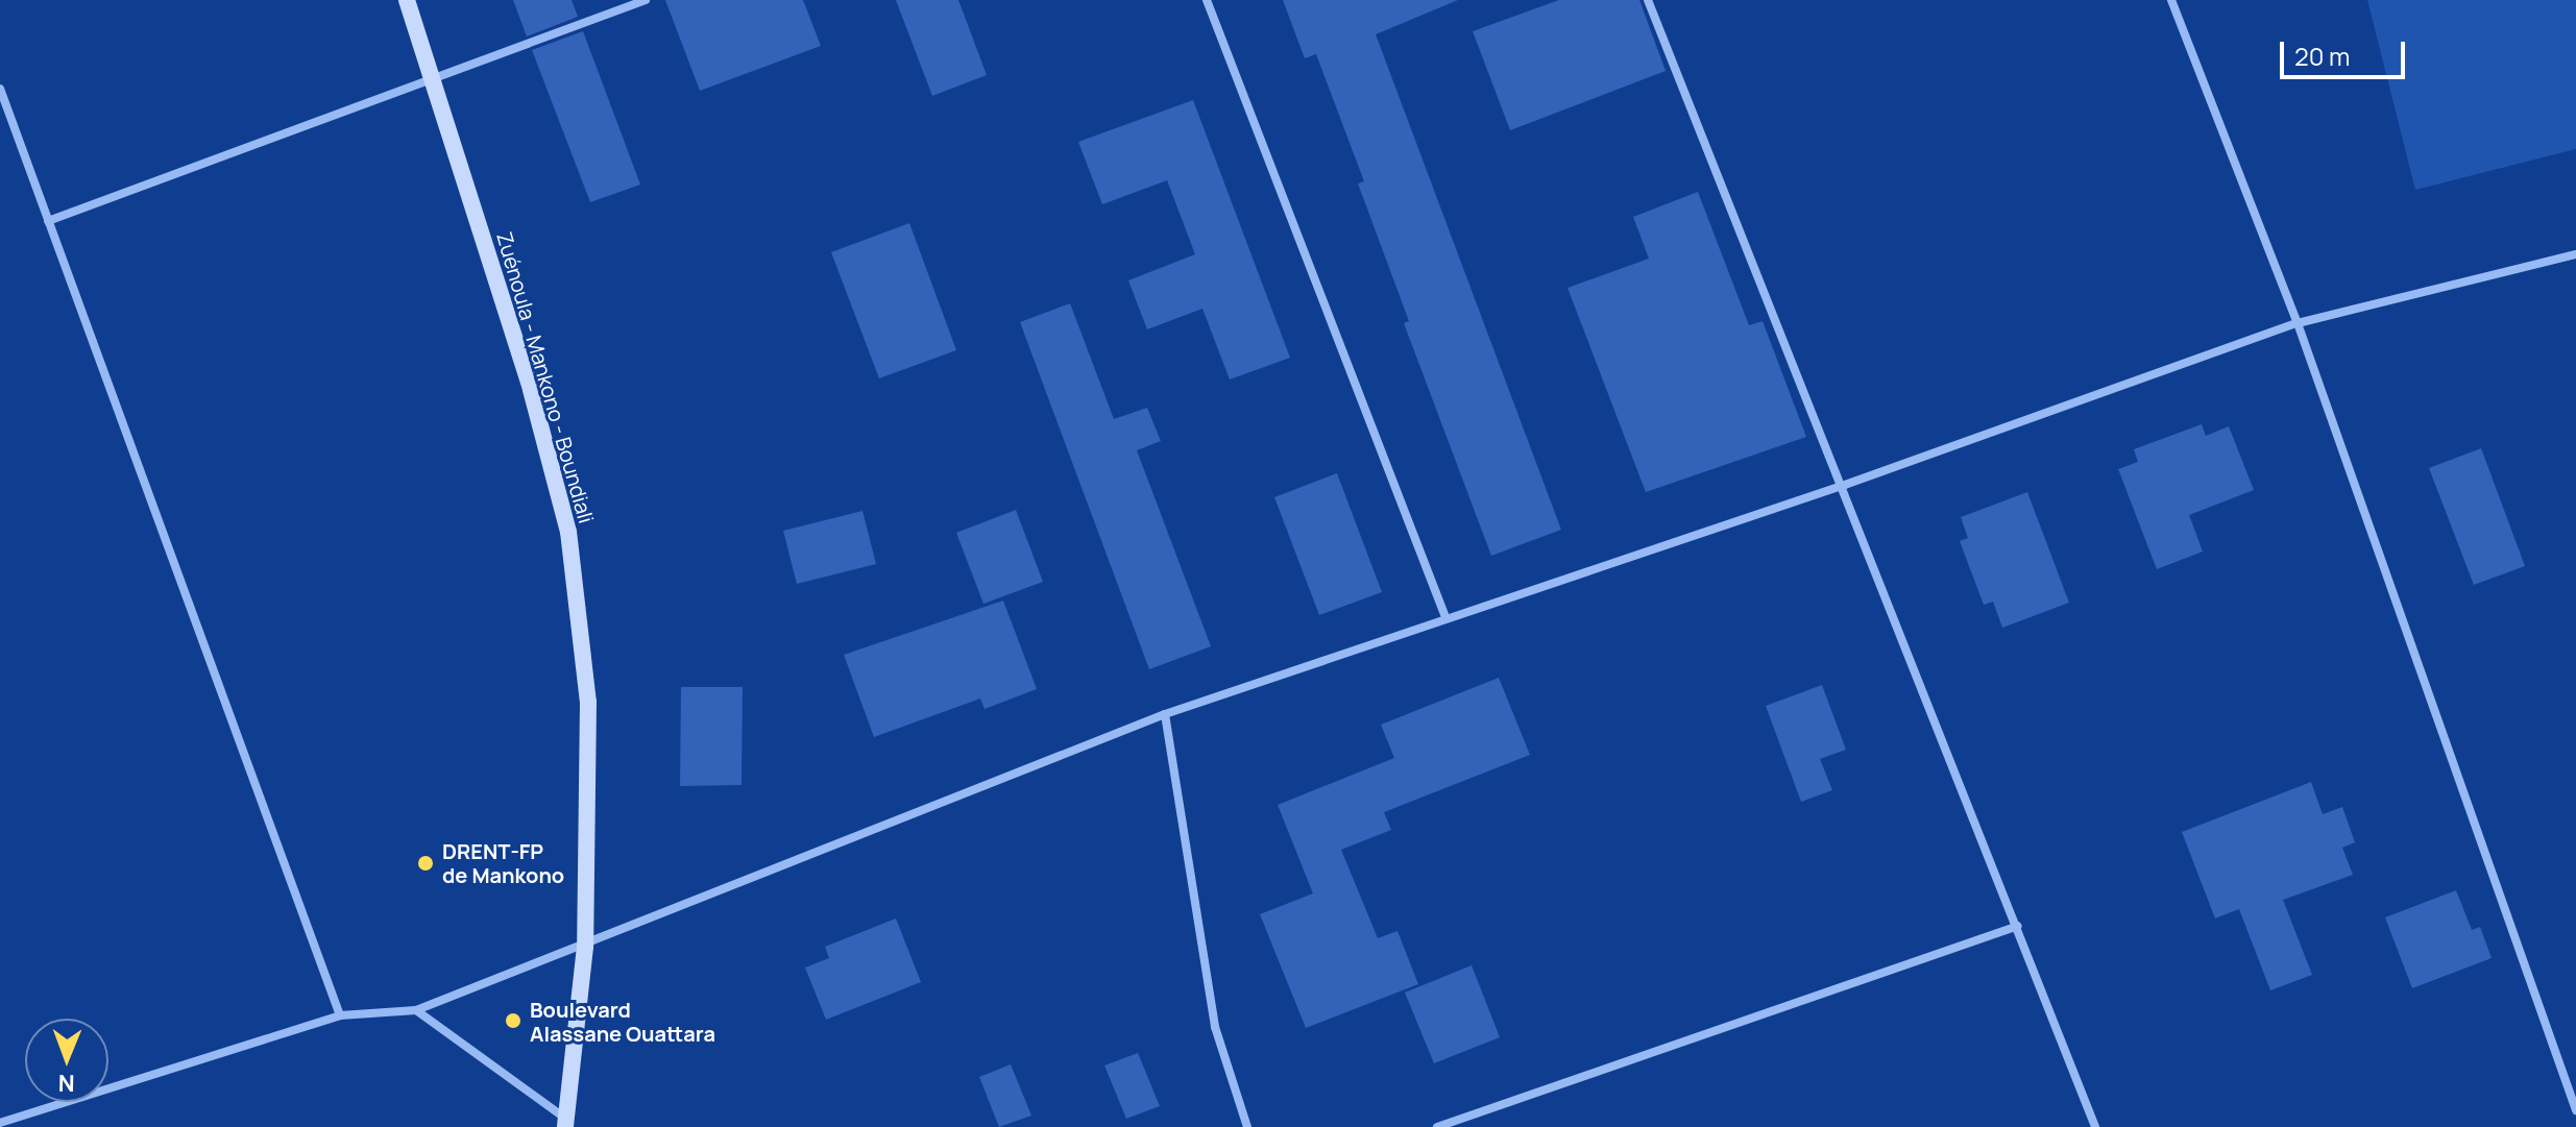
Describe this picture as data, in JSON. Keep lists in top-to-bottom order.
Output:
{
  "streets": {
    "main road": ["Zuénoula - Mankono - Boundiali"]
  },
  "places": ["DRENT-FP de Mankono", "Boulevard Alassane Ouattara"],
  "scale_bar": "20 m",
  "north": "bottom"
}
